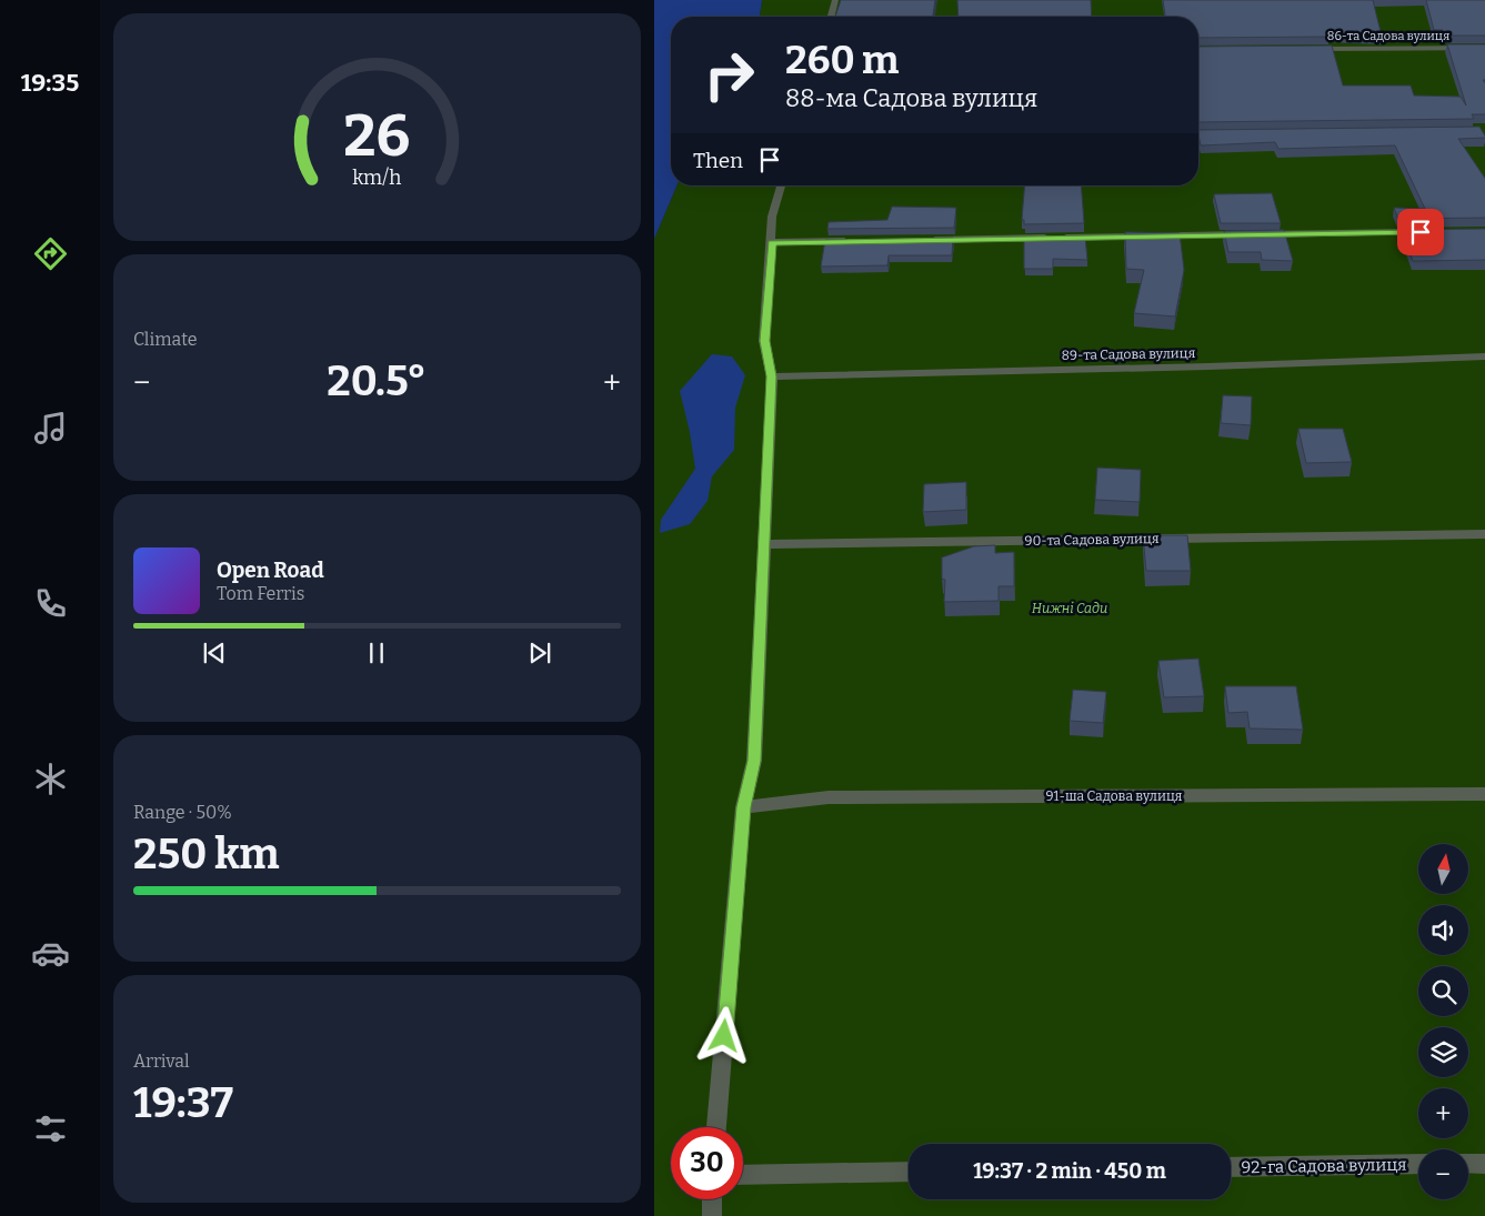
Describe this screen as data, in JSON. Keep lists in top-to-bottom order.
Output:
{
  "streets": {
    "street": [
      "86-та Садова вулиця",
      "89-та Садова вулиця",
      "90-та Садова вулиця",
      "91-ша Садова вулиця",
      "92-га Садова вулиця"
    ]
  },
  "parks": ["Нижні Сади"],
  "north": "top",
  "page": {
    "tabs": "19:35",
    "turn": ["260 m", "88-ма Садова вулиця"],
    "then": "Then",
    "tile": [
      "Climate",
      ["Range · 50%", "250 km"],
      ["Arrival", "19:37"]
    ],
    "heat": ["−", "20.5°", "+"],
    "song": ["Open Road", "Tom Ferris"],
    "map_buttons": ["+", "−"],
    "limit": "30",
    "trip": "19:37 · 2 min · 450 m",
    "gauge": ["26", "km/h"]
  }
}
